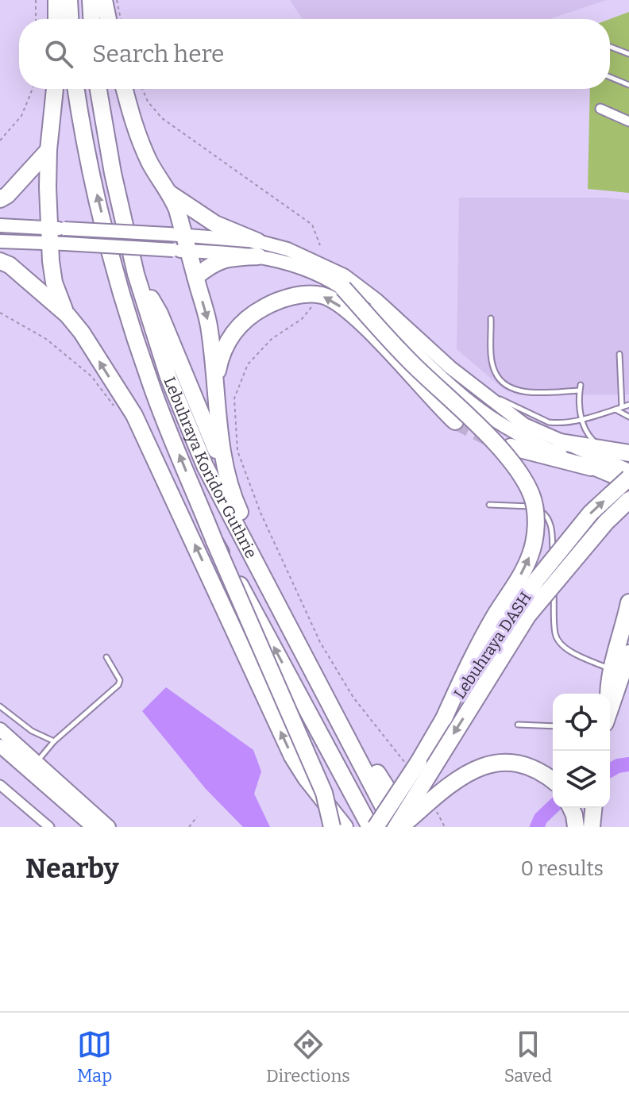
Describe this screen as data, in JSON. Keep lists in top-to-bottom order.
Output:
{
  "streets": {
    "highway": ["Lebuhraya Koridor Guthrie", "Lebuhraya DASH"]
  },
  "crossings": [
    ["Lebuhraya Koridor Guthrie", "Lebuhraya DASH"]
  ],
  "page": {
    "search": "Search here",
    "heading": ["Nearby", "0 results"],
    "nav": ["Map", "Directions", "Saved"]
  }
}
